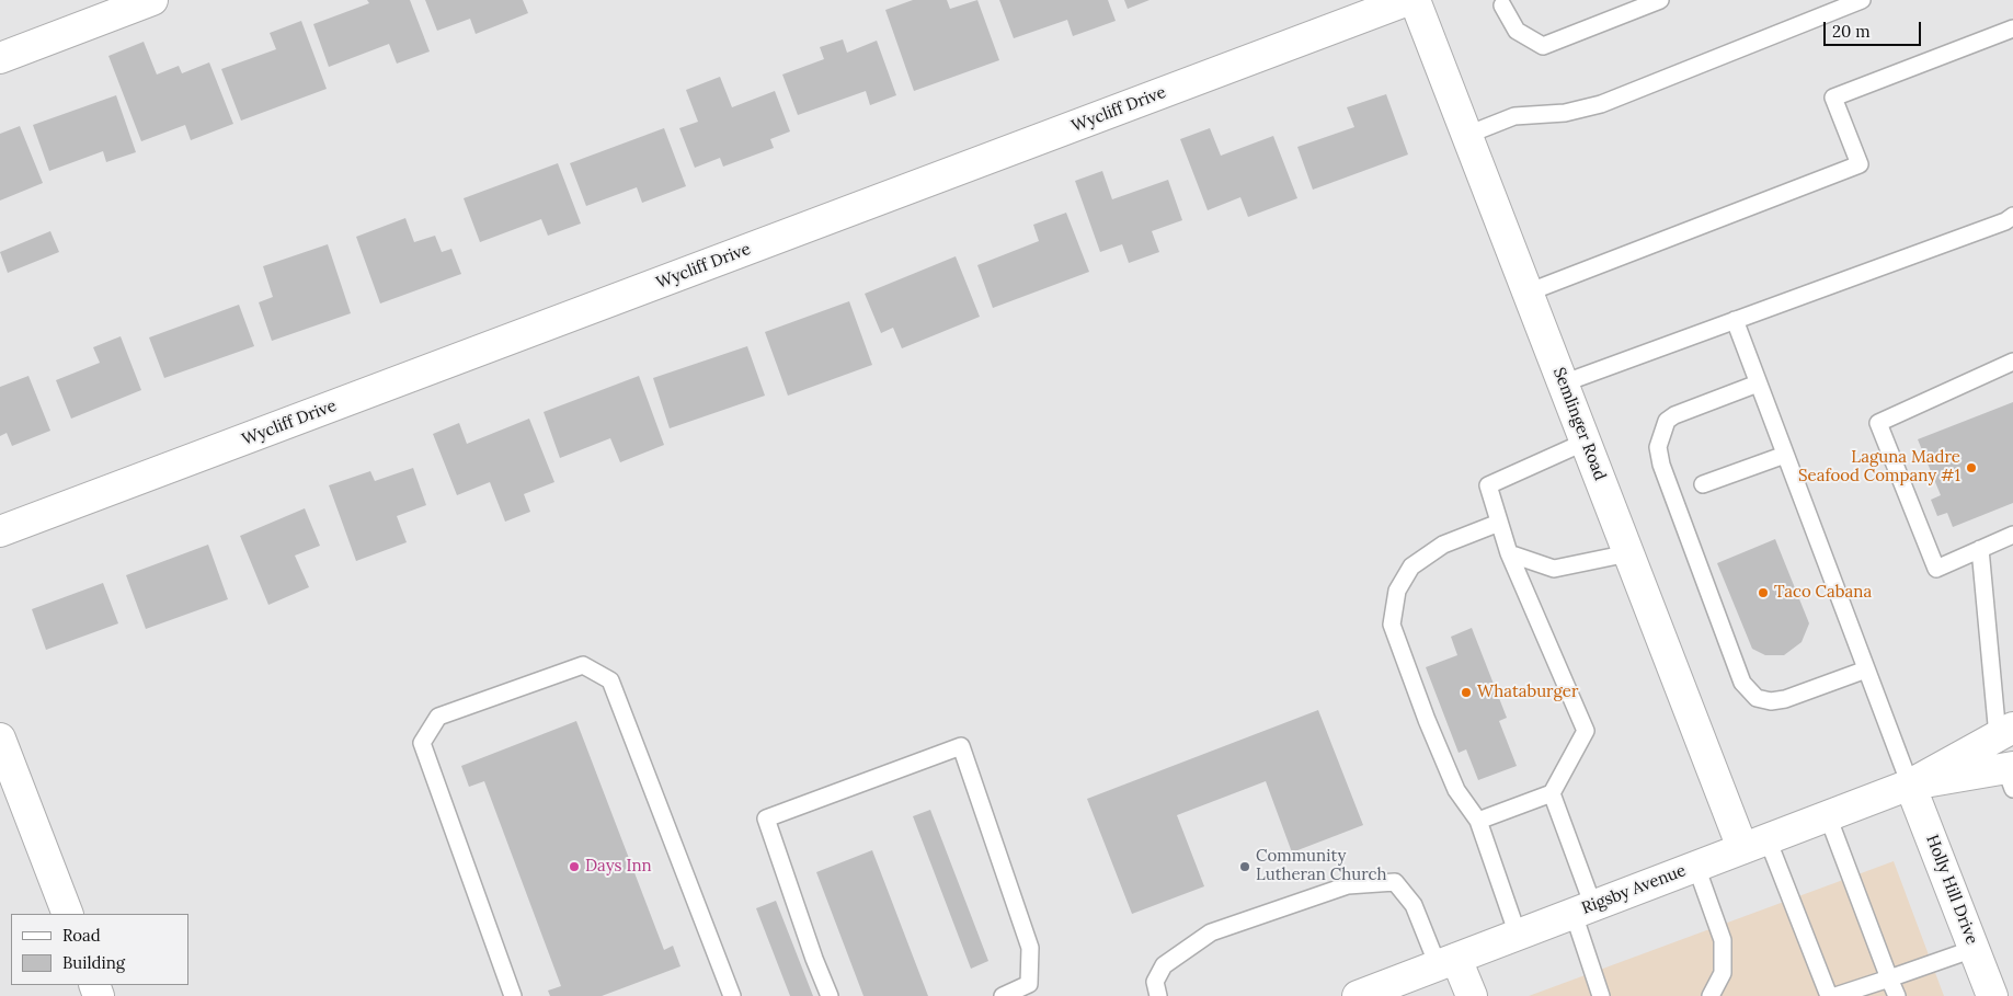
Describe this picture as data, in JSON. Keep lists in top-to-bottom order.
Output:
{
  "streets": {
    "street": [
      "Wycliff Drive",
      "Semlinger Road",
      "Rigsby Avenue",
      "Holly Hill Drive"
    ]
  },
  "crossings": [
    ["Semlinger Road", "Rigsby Avenue"],
    ["Rigsby Avenue", "Holly Hill Drive"]
  ],
  "places": [
    "Laguna Madre Seafood Company #1",
    "Taco Cabana",
    "Whataburger",
    "Days Inn",
    "Community Lutheran Church"
  ],
  "legend": ["Road", "Building"],
  "scale_bar": "20 m"
}
